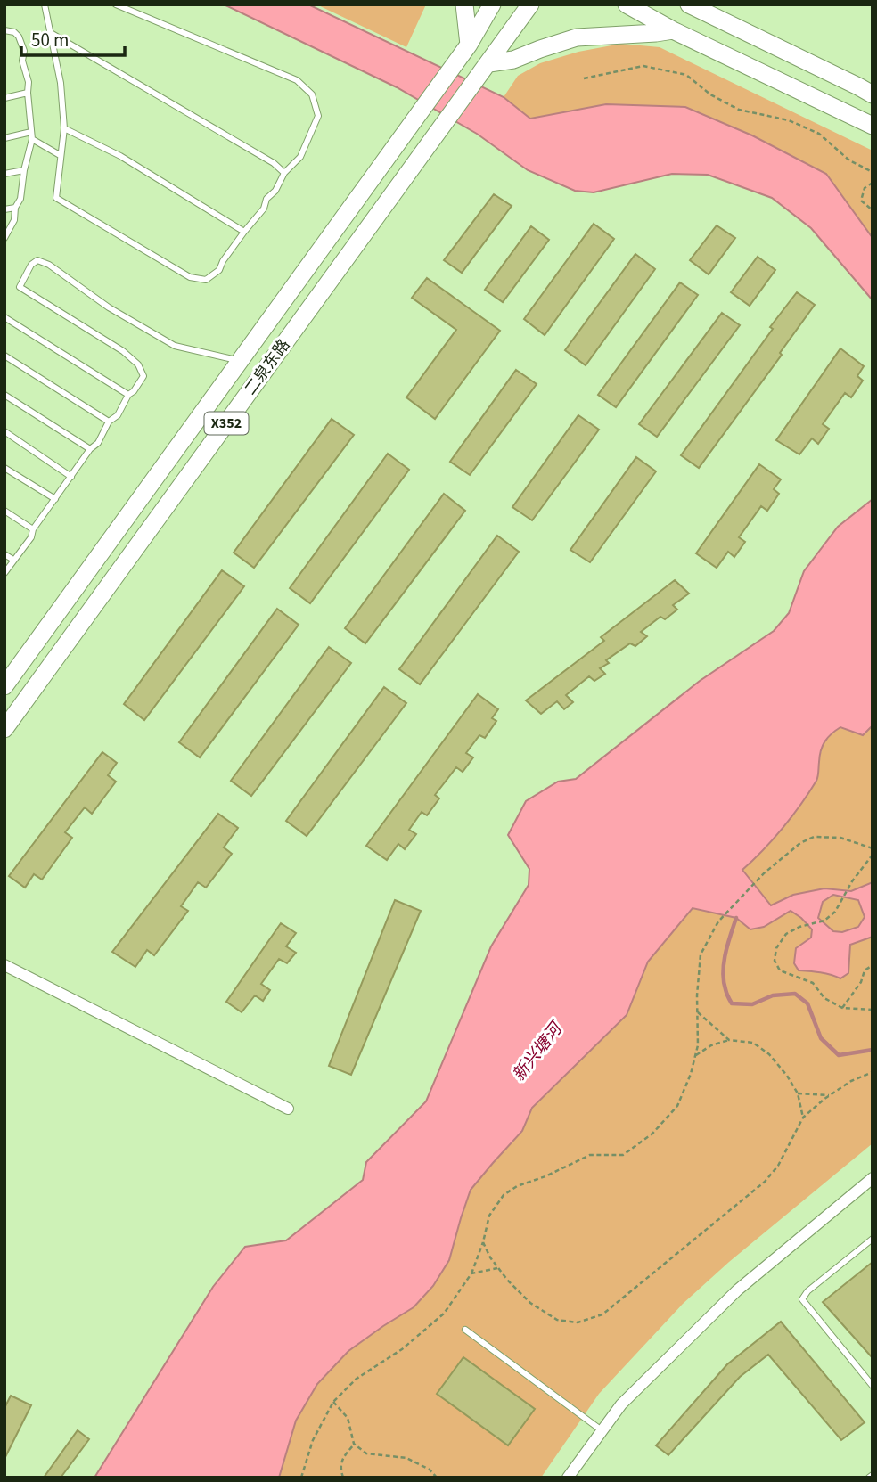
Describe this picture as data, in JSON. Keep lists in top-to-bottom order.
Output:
{
  "streets": {
    "main road": ["二泉东路", "X352"]
  },
  "water": ["新兴塘河"],
  "scale_bar": "50 m"
}
